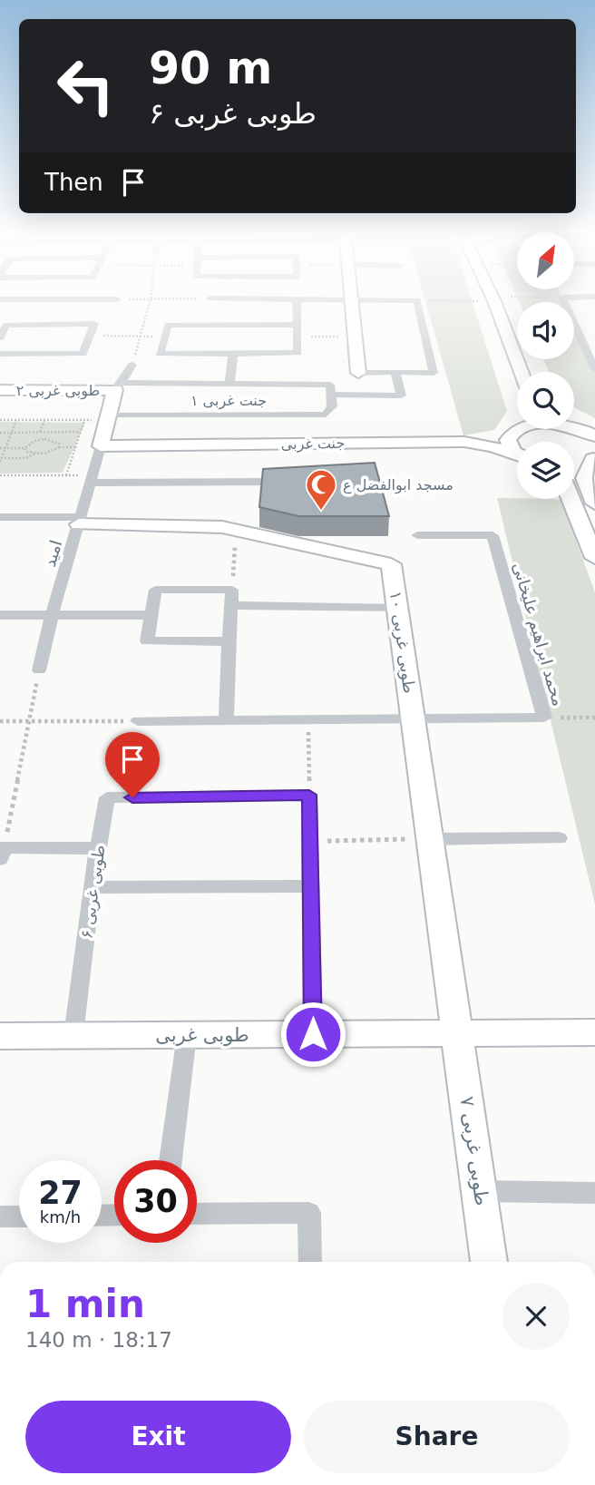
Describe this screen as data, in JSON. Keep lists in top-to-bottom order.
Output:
{
  "streets": {
    "street": [
      "طوبی غربی ۲",
      "جنت غربی ۱",
      "جنت غربی",
      "امید",
      "محمد ابراهیم علیخانی",
      "طوبی غربی ۱۰",
      "طوبی غربی ۶",
      "طوبی غربی",
      "طوبی غربی ۷"
    ]
  },
  "crossings": [
    ["جنت غربی", "امید"],
    ["امید", "طوبی غربی ۱۰"],
    ["محمد ابراهیم علیخانی", "طوبی غربی ۱۰"],
    ["طوبی غربی ۱۰", "طوبی غربی"],
    ["طوبی غربی ۱۰", "طوبی غربی ۷"],
    ["طوبی غربی ۶", "طوبی غربی"],
    ["طوبی غربی", "طوبی غربی ۷"]
  ],
  "places": {
    "mosque": ["مسجد ابوالفضل ع"]
  },
  "north": "top right",
  "page": {
    "turn": ["90 m", "طوبی غربی ۶"],
    "then": "Then",
    "speed": "27 km/h",
    "limit": "30",
    "heading": ["1 min", "140 m · 18:17"],
    "buttons": ["Exit", "Share"]
  }
}
